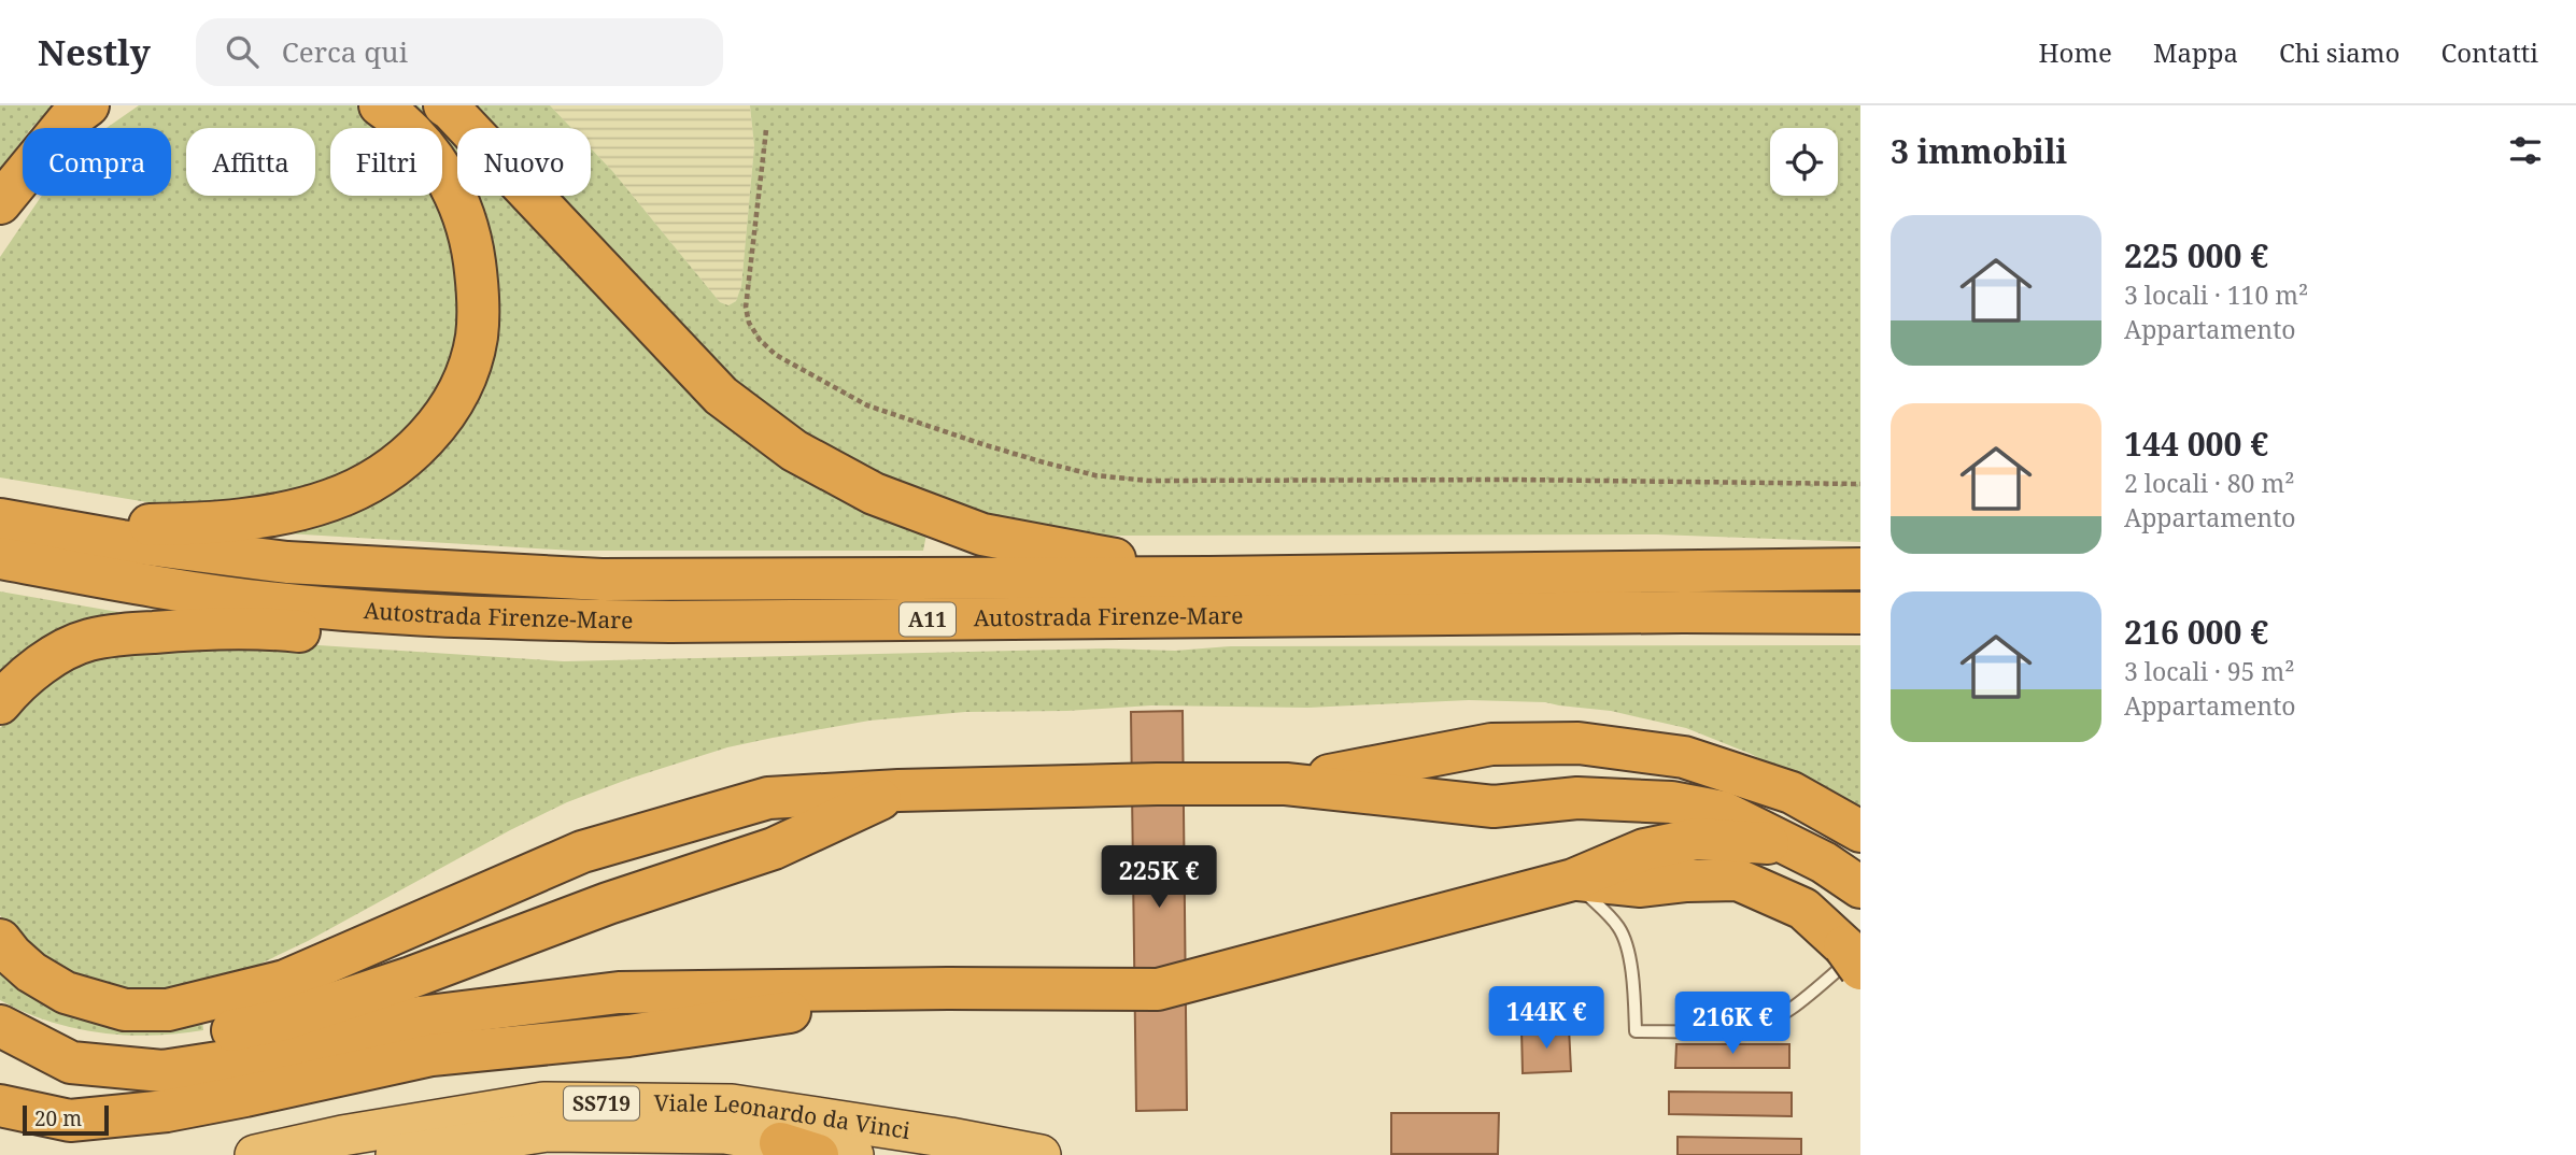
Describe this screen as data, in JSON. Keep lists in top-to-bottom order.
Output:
{
  "streets": {
    "highway": [
      "Autostrada Firenze-Mare",
      "A11",
      "SS719",
      "Viale Leonardo da Vinci"
    ]
  },
  "scale_bar": "20 m",
  "page": {
    "header": "Nestly",
    "search": "Cerca qui",
    "nav": [
      "Home",
      "Mappa",
      "Chi siamo",
      "Contatti"
    ],
    "heading": "3 immobili",
    "chip": [
      "Compra",
      "Affitta",
      "Filtri",
      "Nuovo"
    ],
    "list": [
      {
        "name": "225 000 €",
        "note": "3 locali · 110 m² · Appartamento"
      },
      {
        "name": "144 000 €",
        "note": "2 locali · 80 m² · Appartamento"
      },
      {
        "name": "216 000 €",
        "note": "3 locali · 95 m² · Appartamento"
      }
    ],
    "price": ["225K €", "144K €", "216K €"],
    "scale": "20 m"
  }
}
